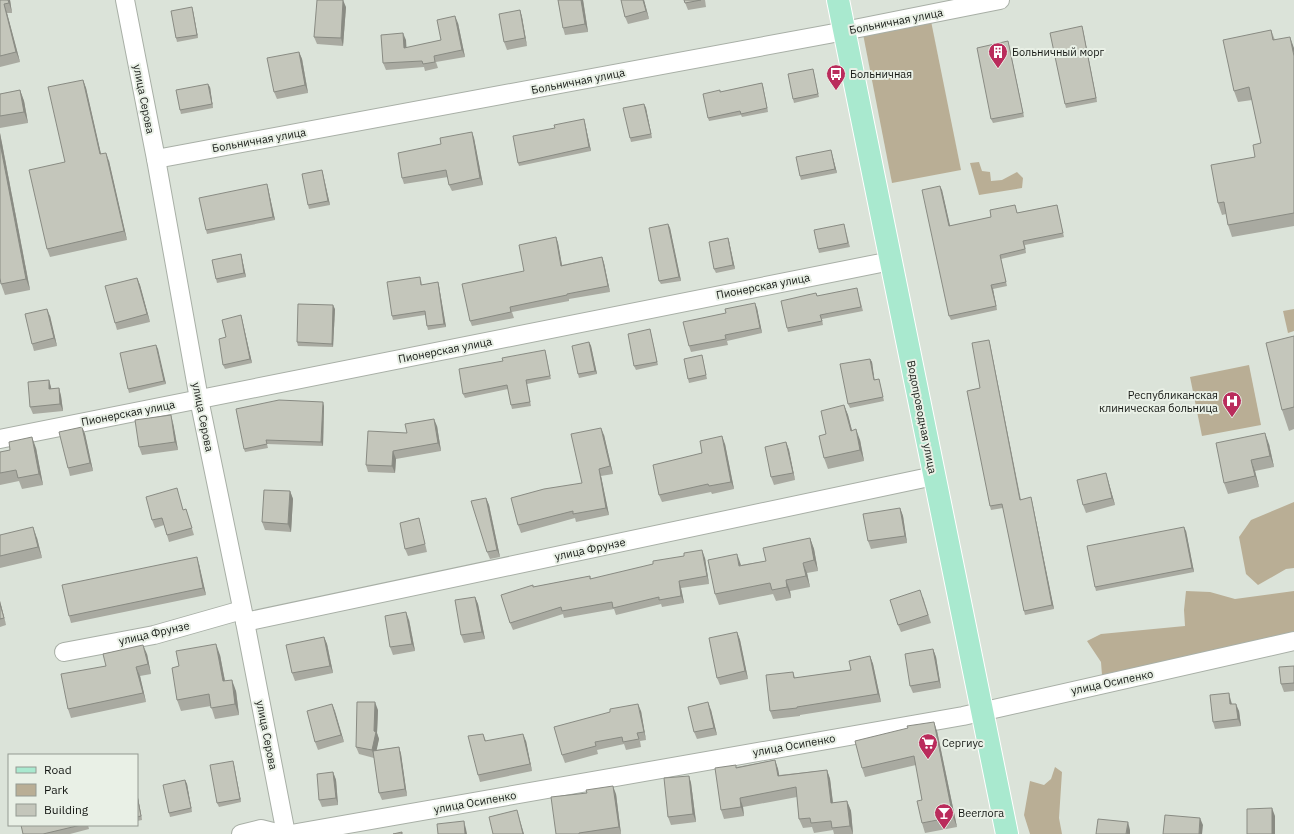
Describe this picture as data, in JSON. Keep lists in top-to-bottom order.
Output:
{
  "streets": {
    "main road": ["Водопроводная улица"],
    "street": [
      "Больничная улица",
      "улица Серова",
      "Пионерская улица",
      "улица Фрунзе",
      "улица Осипенко"
    ]
  },
  "crossings": [
    ["Больничная улица", "улица Серова"],
    ["Больничная улица", "Водопроводная улица"],
    ["улица Серова", "Пионерская улица"],
    ["улица Серова", "улица Фрунзе"],
    ["Пионерская улица", "Водопроводная улица"],
    ["Водопроводная улица", "улица Фрунзе"],
    ["Водопроводная улица", "улица Осипенко"]
  ],
  "places": {
    "building": ["Больничный морг"],
    "bus stop": ["Больничная"],
    "hospital": ["Республиканская клиническая больница"],
    "supermarket": ["Сергиус"],
    "bar": ["Beerлога"]
  },
  "legend": ["Road", "Park", "Building"]
}
